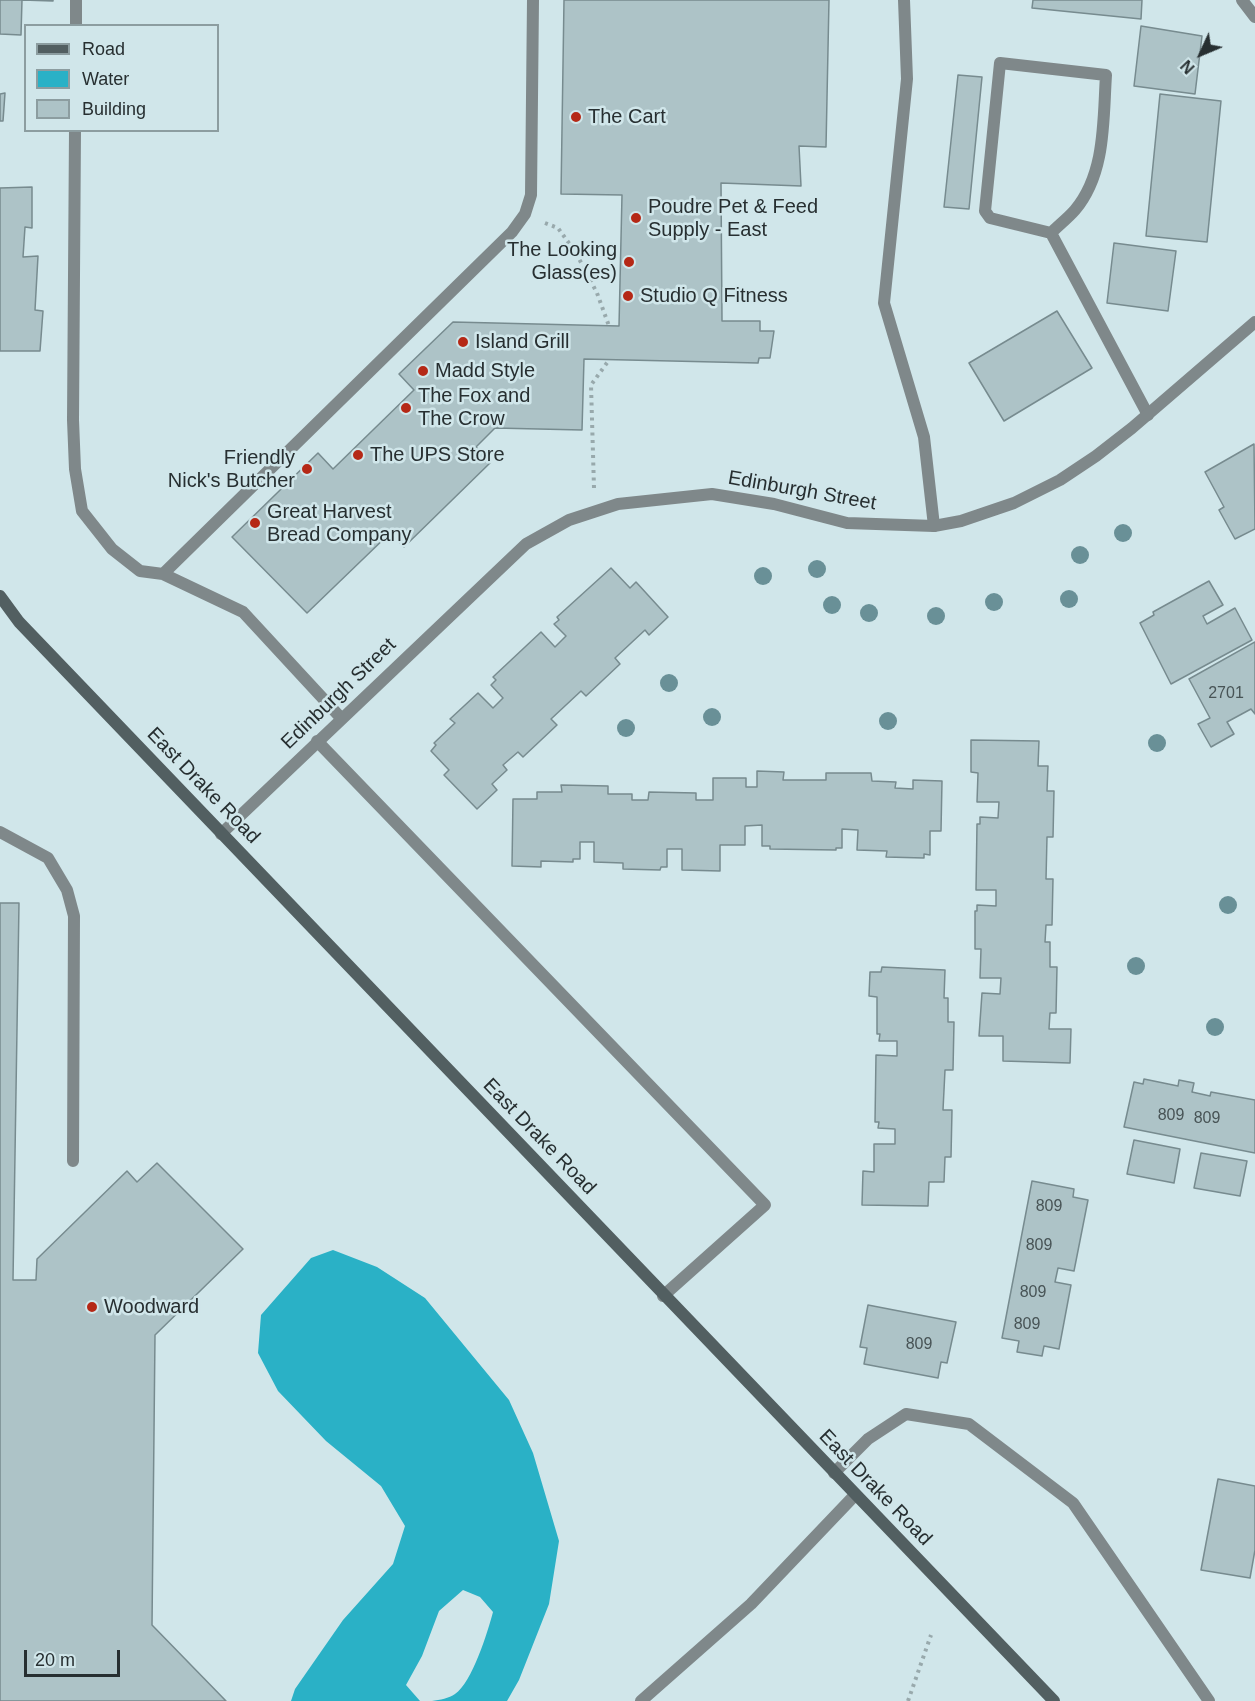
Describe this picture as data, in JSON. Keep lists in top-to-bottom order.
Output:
{
  "streets": {
    "main road": ["East Drake Road"],
    "street": ["Edinburgh Street"]
  },
  "crossings": [
    ["Edinburgh Street", "East Drake Road"]
  ],
  "places": [
    "The Cart",
    "Poudre Pet & Feed Supply - East",
    "The Looking Glass(es)",
    "Studio Q Fitness",
    "Island Grill",
    "Madd Style",
    "The Fox and The Crow",
    "The UPS Store",
    "Friendly Nick's Butcher",
    "Great Harvest Bread Company",
    "Woodward"
  ],
  "house_numbers": [
    "2701",
    "809",
    "809",
    "809",
    "809",
    "809",
    "809",
    "809"
  ],
  "legend": ["Road", "Water", "Building"],
  "scale_bar": "20 m",
  "north": "bottom left"
}
